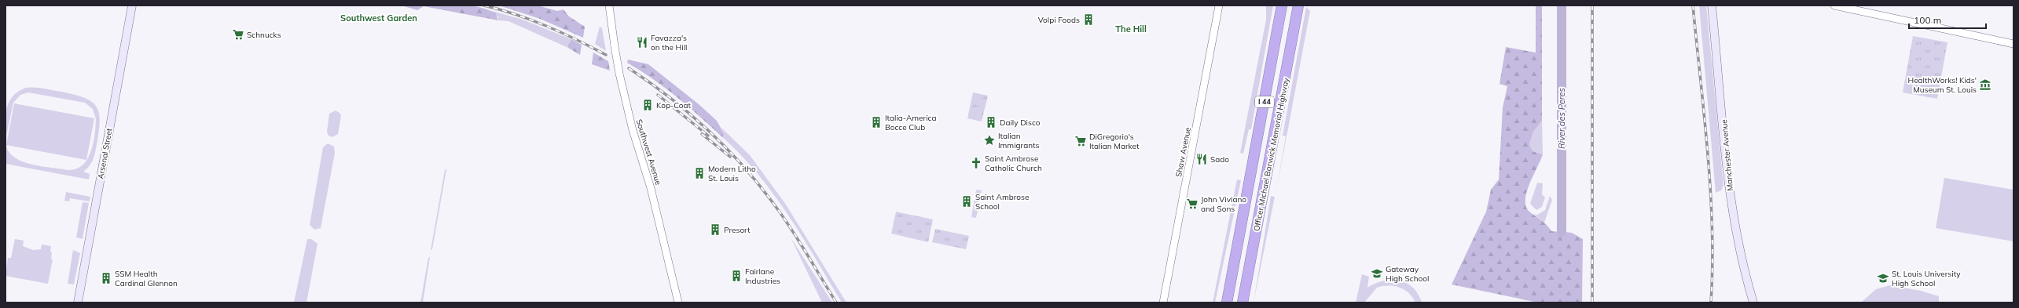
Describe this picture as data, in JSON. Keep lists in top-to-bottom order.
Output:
{
  "streets": {
    "highway": ["I 44", "Officer Michael Barwick Memorial Highway"],
    "main road": ["Arsenal Street", "Manchester Avenue"],
    "street": ["Southwest Avenue", "Shaw Avenue"]
  },
  "districts": ["Southwest Garden", "The Hill"],
  "water": ["River des Peres"],
  "places": {
    "building": [
      "Volpi Foods",
      "Kop-Coat",
      "Italia-America Bocce Club",
      "Daily Disco",
      "Modern Litho St. Louis",
      "Saint Ambrose School",
      "Presort",
      "Fairlane Industries",
      "SSM Health Cardinal Glennon"
    ],
    "supermarket": ["Schnucks", "DiGregorio's Italian Market", "John Viviano and Sons"],
    "restaurant": ["Favazza's on the Hill", "Sado"],
    "museum": ["HealthWorks! Kids' Museum St. Louis"],
    "place": ["Italian Immigrants"],
    "church": ["Saint Ambrose Catholic Church"],
    "school or university": ["Gateway High School", "St. Louis University High School"]
  },
  "scale_bar": "100 m"
}
